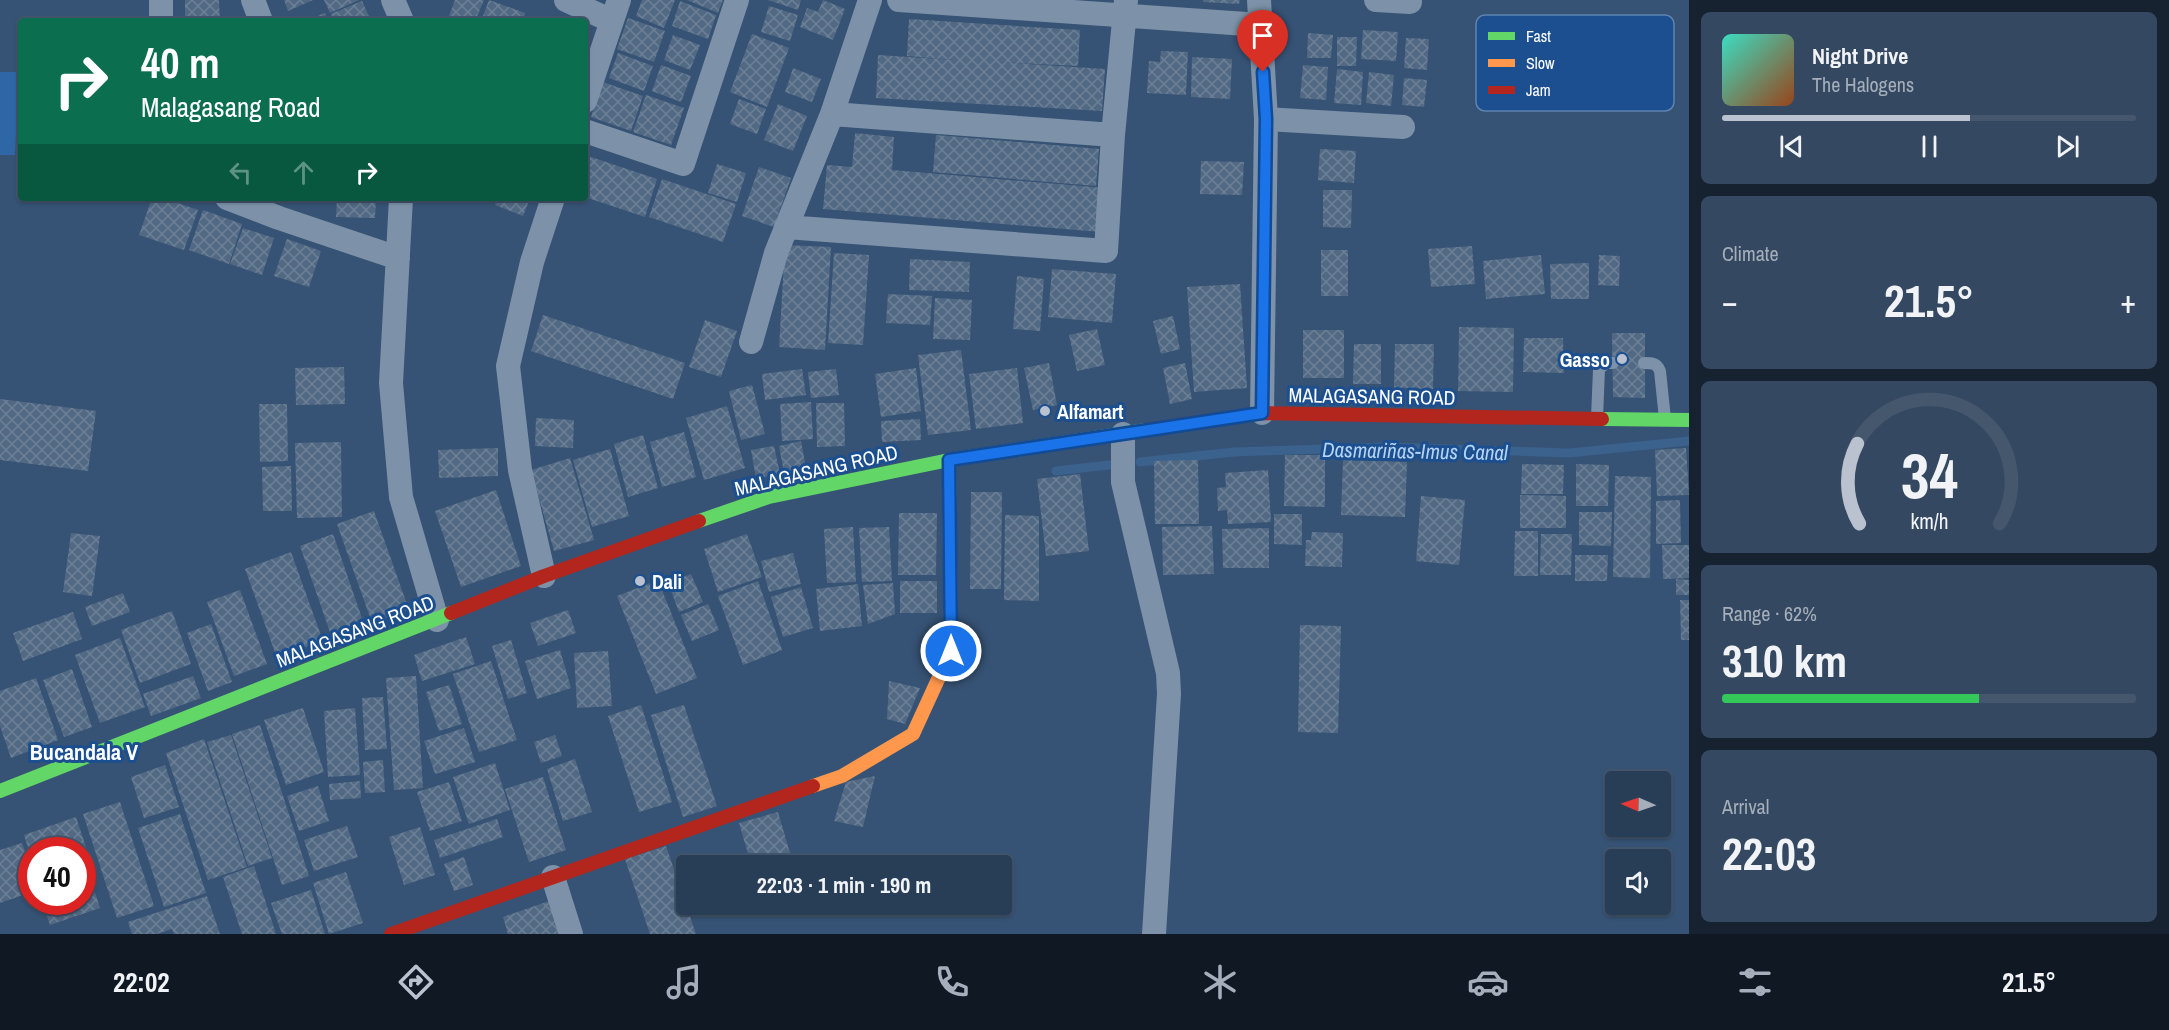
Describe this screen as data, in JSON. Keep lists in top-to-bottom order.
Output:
{
  "streets": {
    "main road": ["MALAGASANG ROAD"]
  },
  "districts": ["Bucandala V"],
  "water": ["Dasmariñas-Imus Canal"],
  "places": ["Gasso", "Alfamart", "Dali"],
  "legend": ["Fast", "Slow", "Jam"],
  "north": "left",
  "page": {
    "turn": ["40 m", "Malagasang Road"],
    "song": ["Night Drive", "The Halogens"],
    "tile": [
      "Climate",
      ["Range · 62%", "310 km"],
      ["Arrival", "22:03"]
    ],
    "heat": ["−", "21.5°", "+"],
    "limit": "40",
    "trip": "22:03 · 1 min · 190 m",
    "tabs": ["22:02", "21.5°"],
    "gauge": ["34", "km/h"]
  }
}
